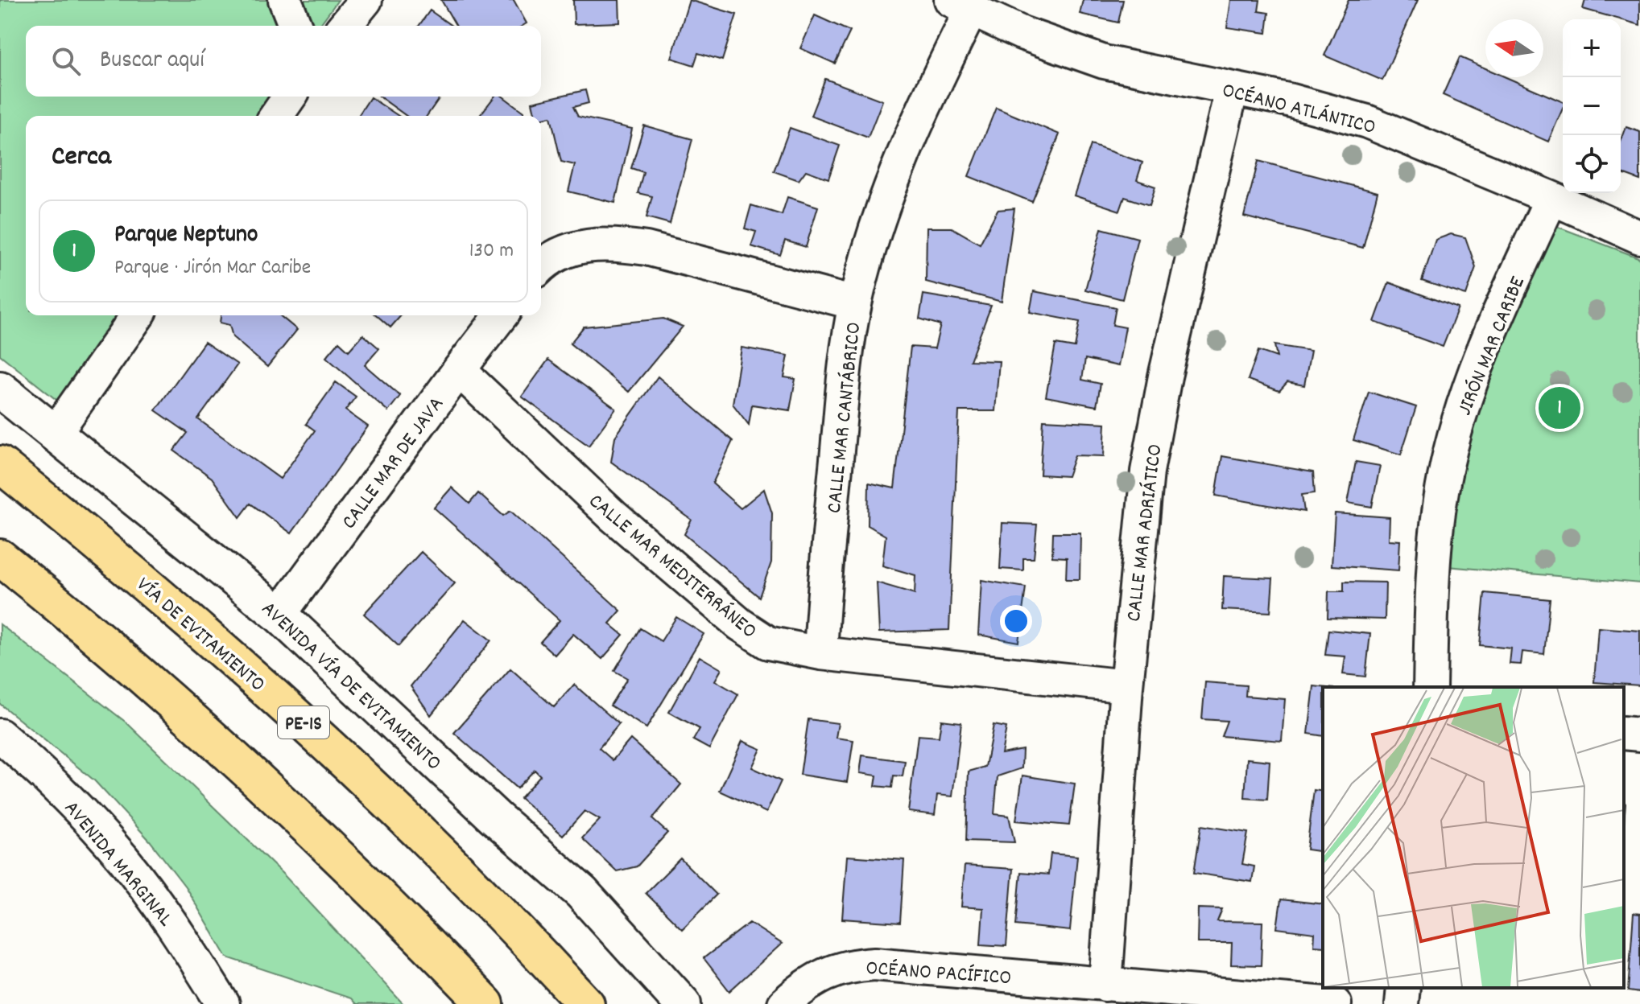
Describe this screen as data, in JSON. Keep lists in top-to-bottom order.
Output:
{
  "streets": {
    "highway": ["VÍA DE EVITAMIENTO", "PE-1S"],
    "street": [
      "OCÉANO ATLÁNTICO",
      "JIRÓN MAR CARIBE",
      "CALLE MAR CANTÁBRICO",
      "CALLE MAR DE JAVA",
      "CALLE MAR ADRIÁTICO",
      "CALLE MAR MEDITERRÁNEO",
      "AVENIDA VÍA DE EVITAMIENTO",
      "AVENIDA MARGINAL",
      "OCÉANO PACÍFICO"
    ]
  },
  "crossings": [
    ["OCÉANO ATLÁNTICO", "JIRÓN MAR CARIBE"],
    ["OCÉANO ATLÁNTICO", "CALLE MAR CANTÁBRICO"],
    ["OCÉANO ATLÁNTICO", "CALLE MAR ADRIÁTICO"],
    ["CALLE MAR CANTÁBRICO", "CALLE MAR MEDITERRÁNEO"],
    ["CALLE MAR DE JAVA", "CALLE MAR MEDITERRÁNEO"],
    ["CALLE MAR DE JAVA", "AVENIDA VÍA DE EVITAMIENTO"],
    ["CALLE MAR ADRIÁTICO", "CALLE MAR MEDITERRÁNEO"],
    ["CALLE MAR ADRIÁTICO", "OCÉANO PACÍFICO"]
  ],
  "north": "left",
  "page": {
    "map_buttons": ["+", "−"],
    "search": "Buscar aquí",
    "heading": "Cerca",
    "list": [
      {
        "mark": "1",
        "name": "Parque Neptuno",
        "note": "Parque · Jirón Mar Caribe",
        "value": "130 m"
      }
    ],
    "pins": "1"
  }
}
